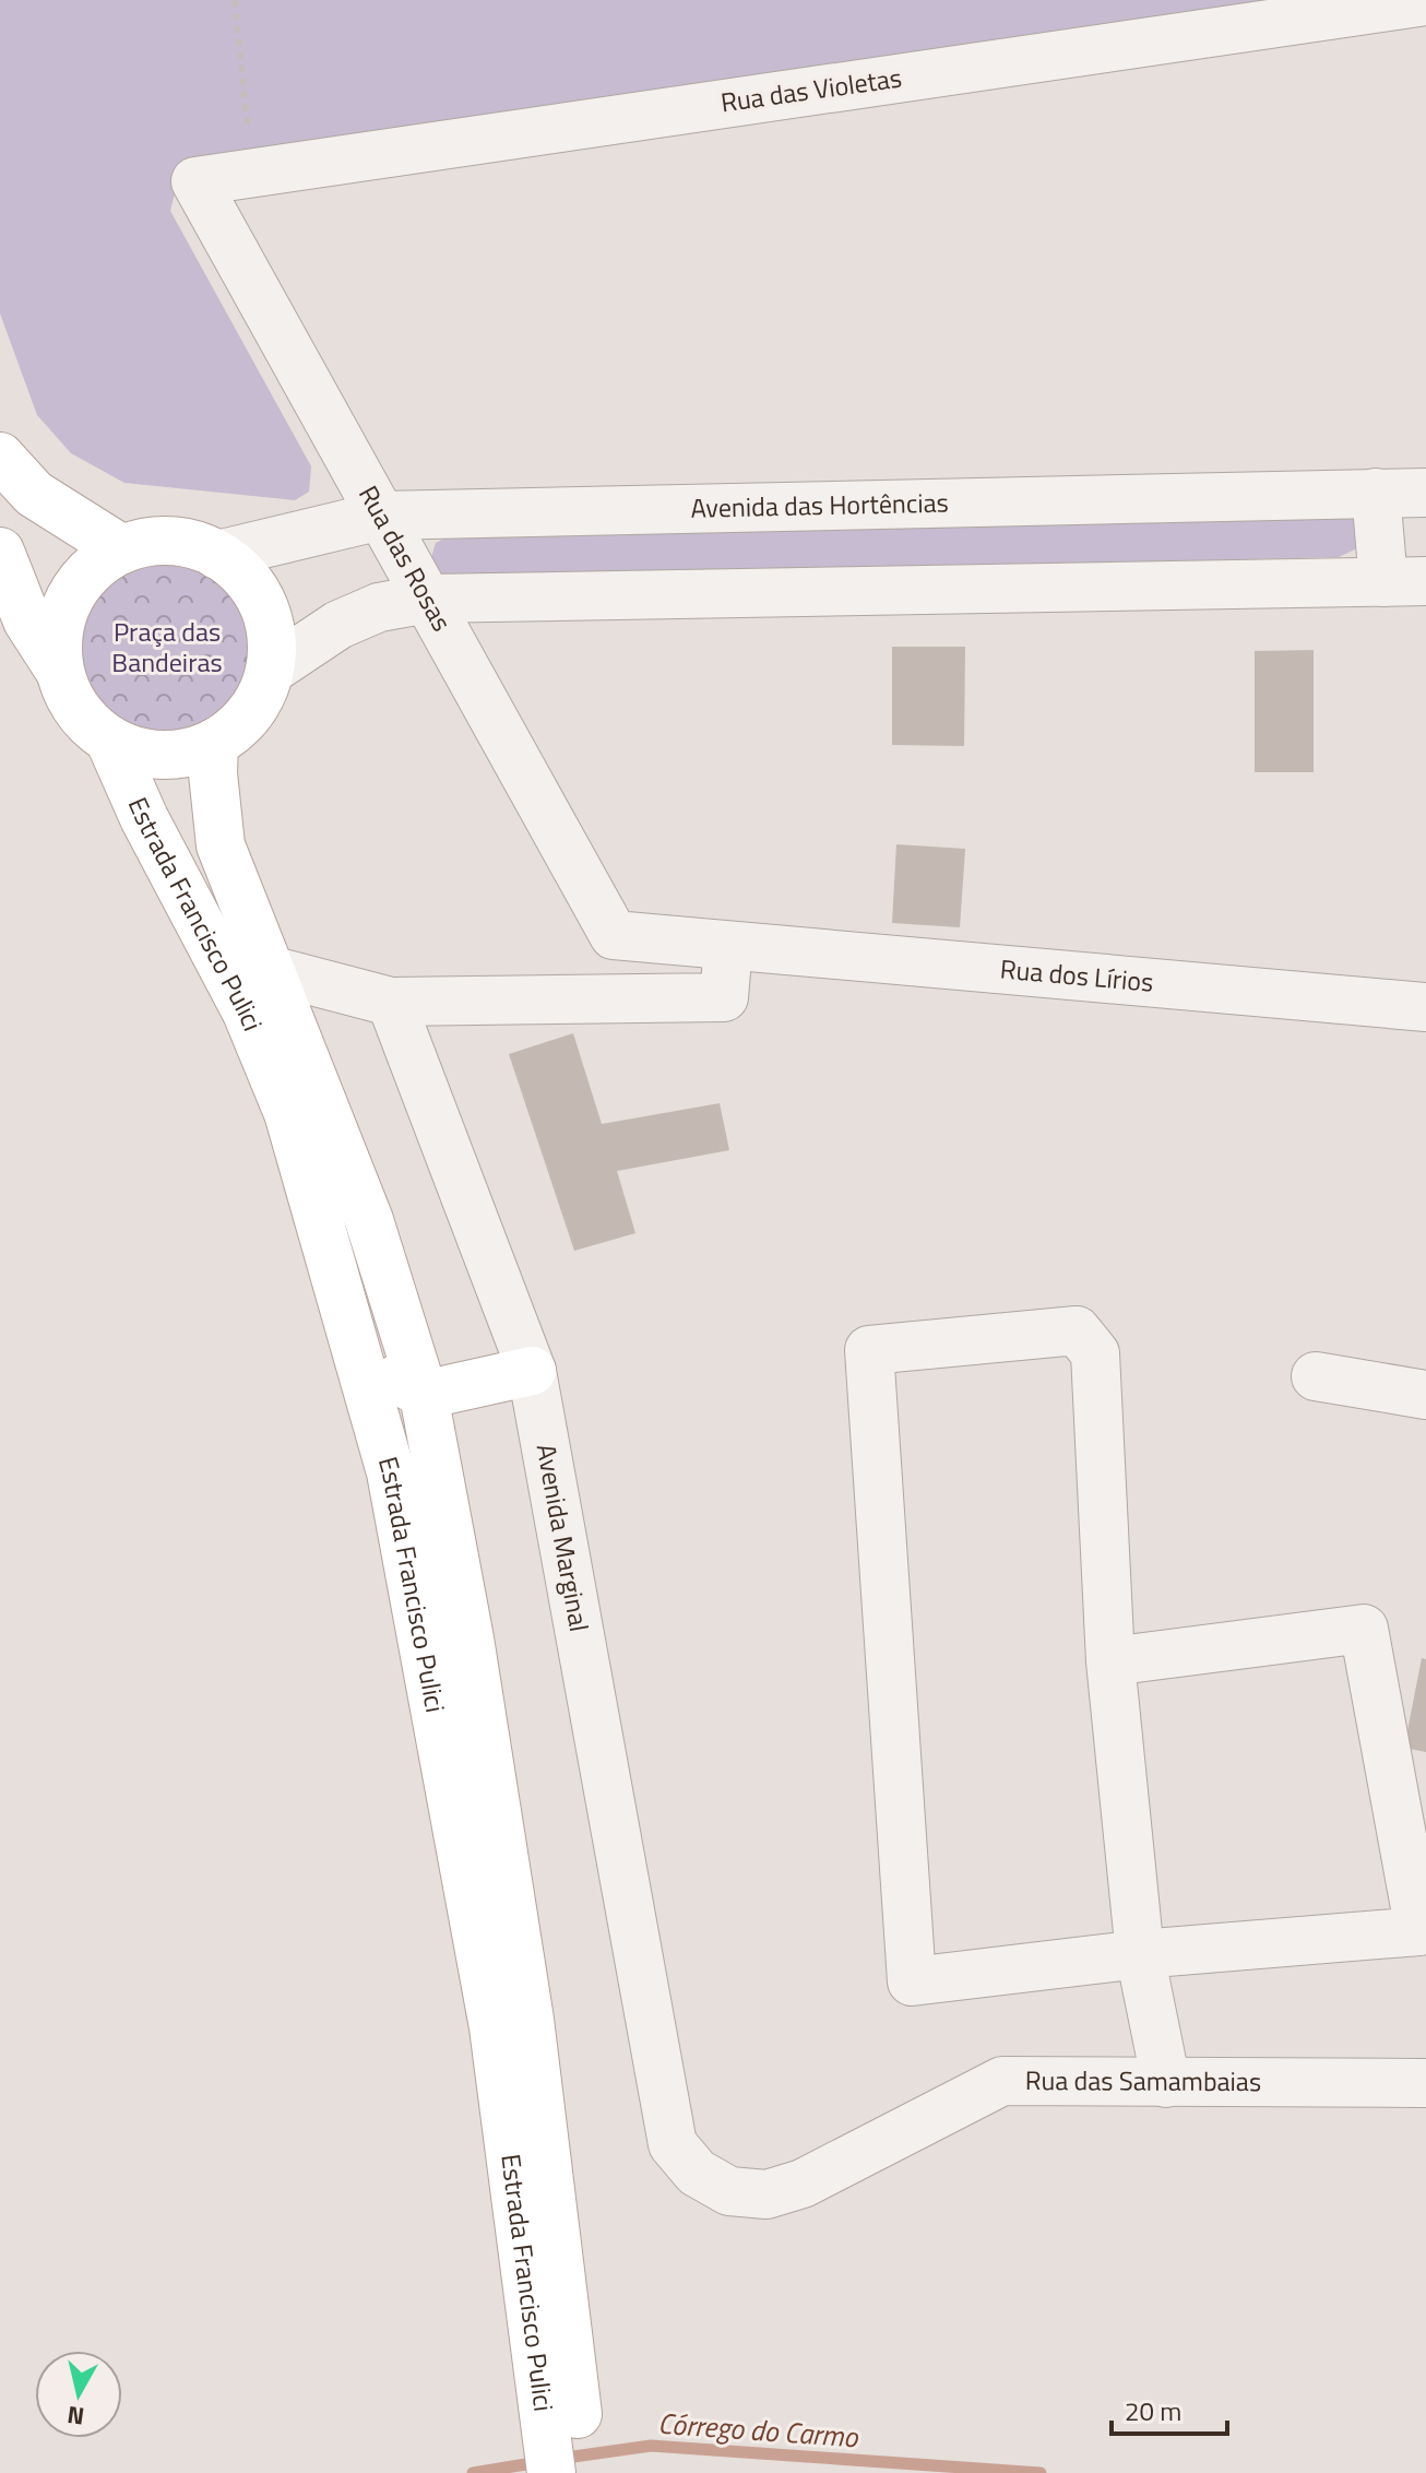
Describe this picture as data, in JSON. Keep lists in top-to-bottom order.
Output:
{
  "streets": {
    "main road": ["Estrada Francisco Pulici"],
    "street": [
      "Rua das Violetas",
      "Avenida das Hortências",
      "Rua das Rosas",
      "Rua dos Lírios",
      "Avenida Marginal",
      "Rua das Samambaias"
    ]
  },
  "crossings": [
    ["Rua das Violetas", "Rua das Rosas"],
    ["Avenida das Hortências", "Rua das Rosas"],
    ["Avenida das Hortências", "Estrada Francisco Pulici"],
    ["Rua das Rosas", "Rua dos Lírios"],
    ["Avenida Marginal", "Rua das Samambaias"]
  ],
  "water": ["Córrego do Carmo"],
  "parks": ["Praça das Bandeiras"],
  "scale_bar": "20 m",
  "north": "bottom"
}
